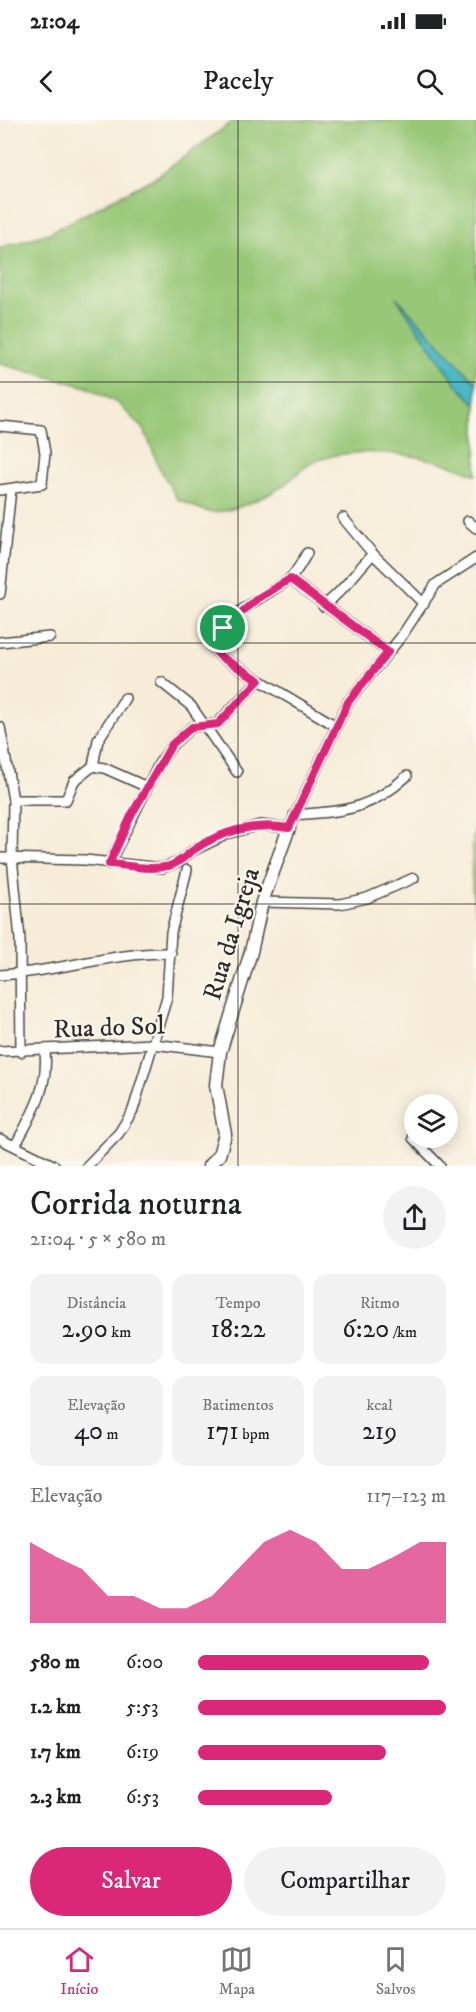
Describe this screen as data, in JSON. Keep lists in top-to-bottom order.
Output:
{
  "streets": {
    "street": ["Rua da Igreja", "Rua do Sol"]
  },
  "crossings": [
    ["Rua da Igreja", "Rua do Sol"]
  ],
  "page": {
    "status": "21:04",
    "header": "Pacely",
    "heading": ["Corrida noturna", "21:04 · 5 × 580 m"],
    "stats": [
      ["Distância", "2.90 km"],
      ["Tempo", "18:22"],
      ["Ritmo", "6:20 /km"],
      ["Elevação", "40 m"],
      ["Batimentos", "171 bpm"],
      ["kcal", "219"]
    ],
    "chart": ["Elevação", "117–123 m"],
    "list": [
      {
        "name": "580 m",
        "note": "6:00"
      },
      {
        "name": "1.2 km",
        "note": "5:53"
      },
      {
        "name": "1.7 km",
        "note": "6:19"
      },
      {
        "name": "2.3 km",
        "note": "6:53"
      }
    ],
    "buttons": ["Salvar", "Compartilhar"],
    "tabs": ["Início", "Mapa", "Salvos"]
  }
}
